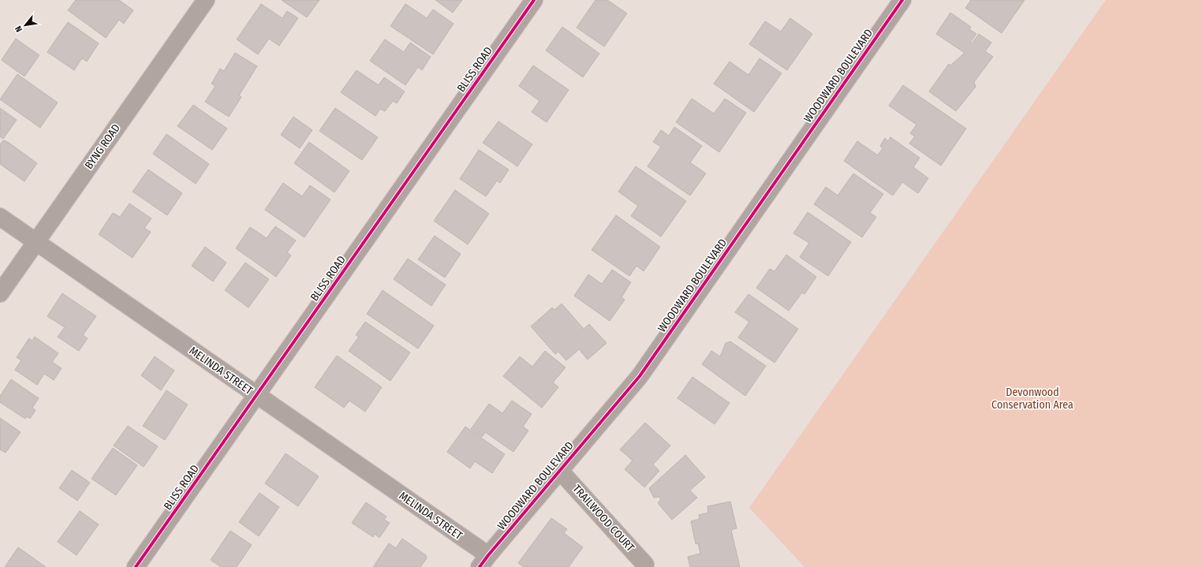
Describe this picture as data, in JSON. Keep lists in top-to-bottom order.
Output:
{
  "streets": {
    "street": [
      "BLISS ROAD",
      "WOODWARD BOULEVARD",
      "BYNG ROAD",
      "MELINDA STREET",
      "TRAILWOOD COURT"
    ]
  },
  "crossings": [
    ["BLISS ROAD", "MELINDA STREET"],
    ["WOODWARD BOULEVARD", "MELINDA STREET"],
    ["WOODWARD BOULEVARD", "TRAILWOOD COURT"],
    ["BYNG ROAD", "MELINDA STREET"]
  ],
  "parks": ["Devonwood Conservation Area"],
  "north": "bottom left"
}
